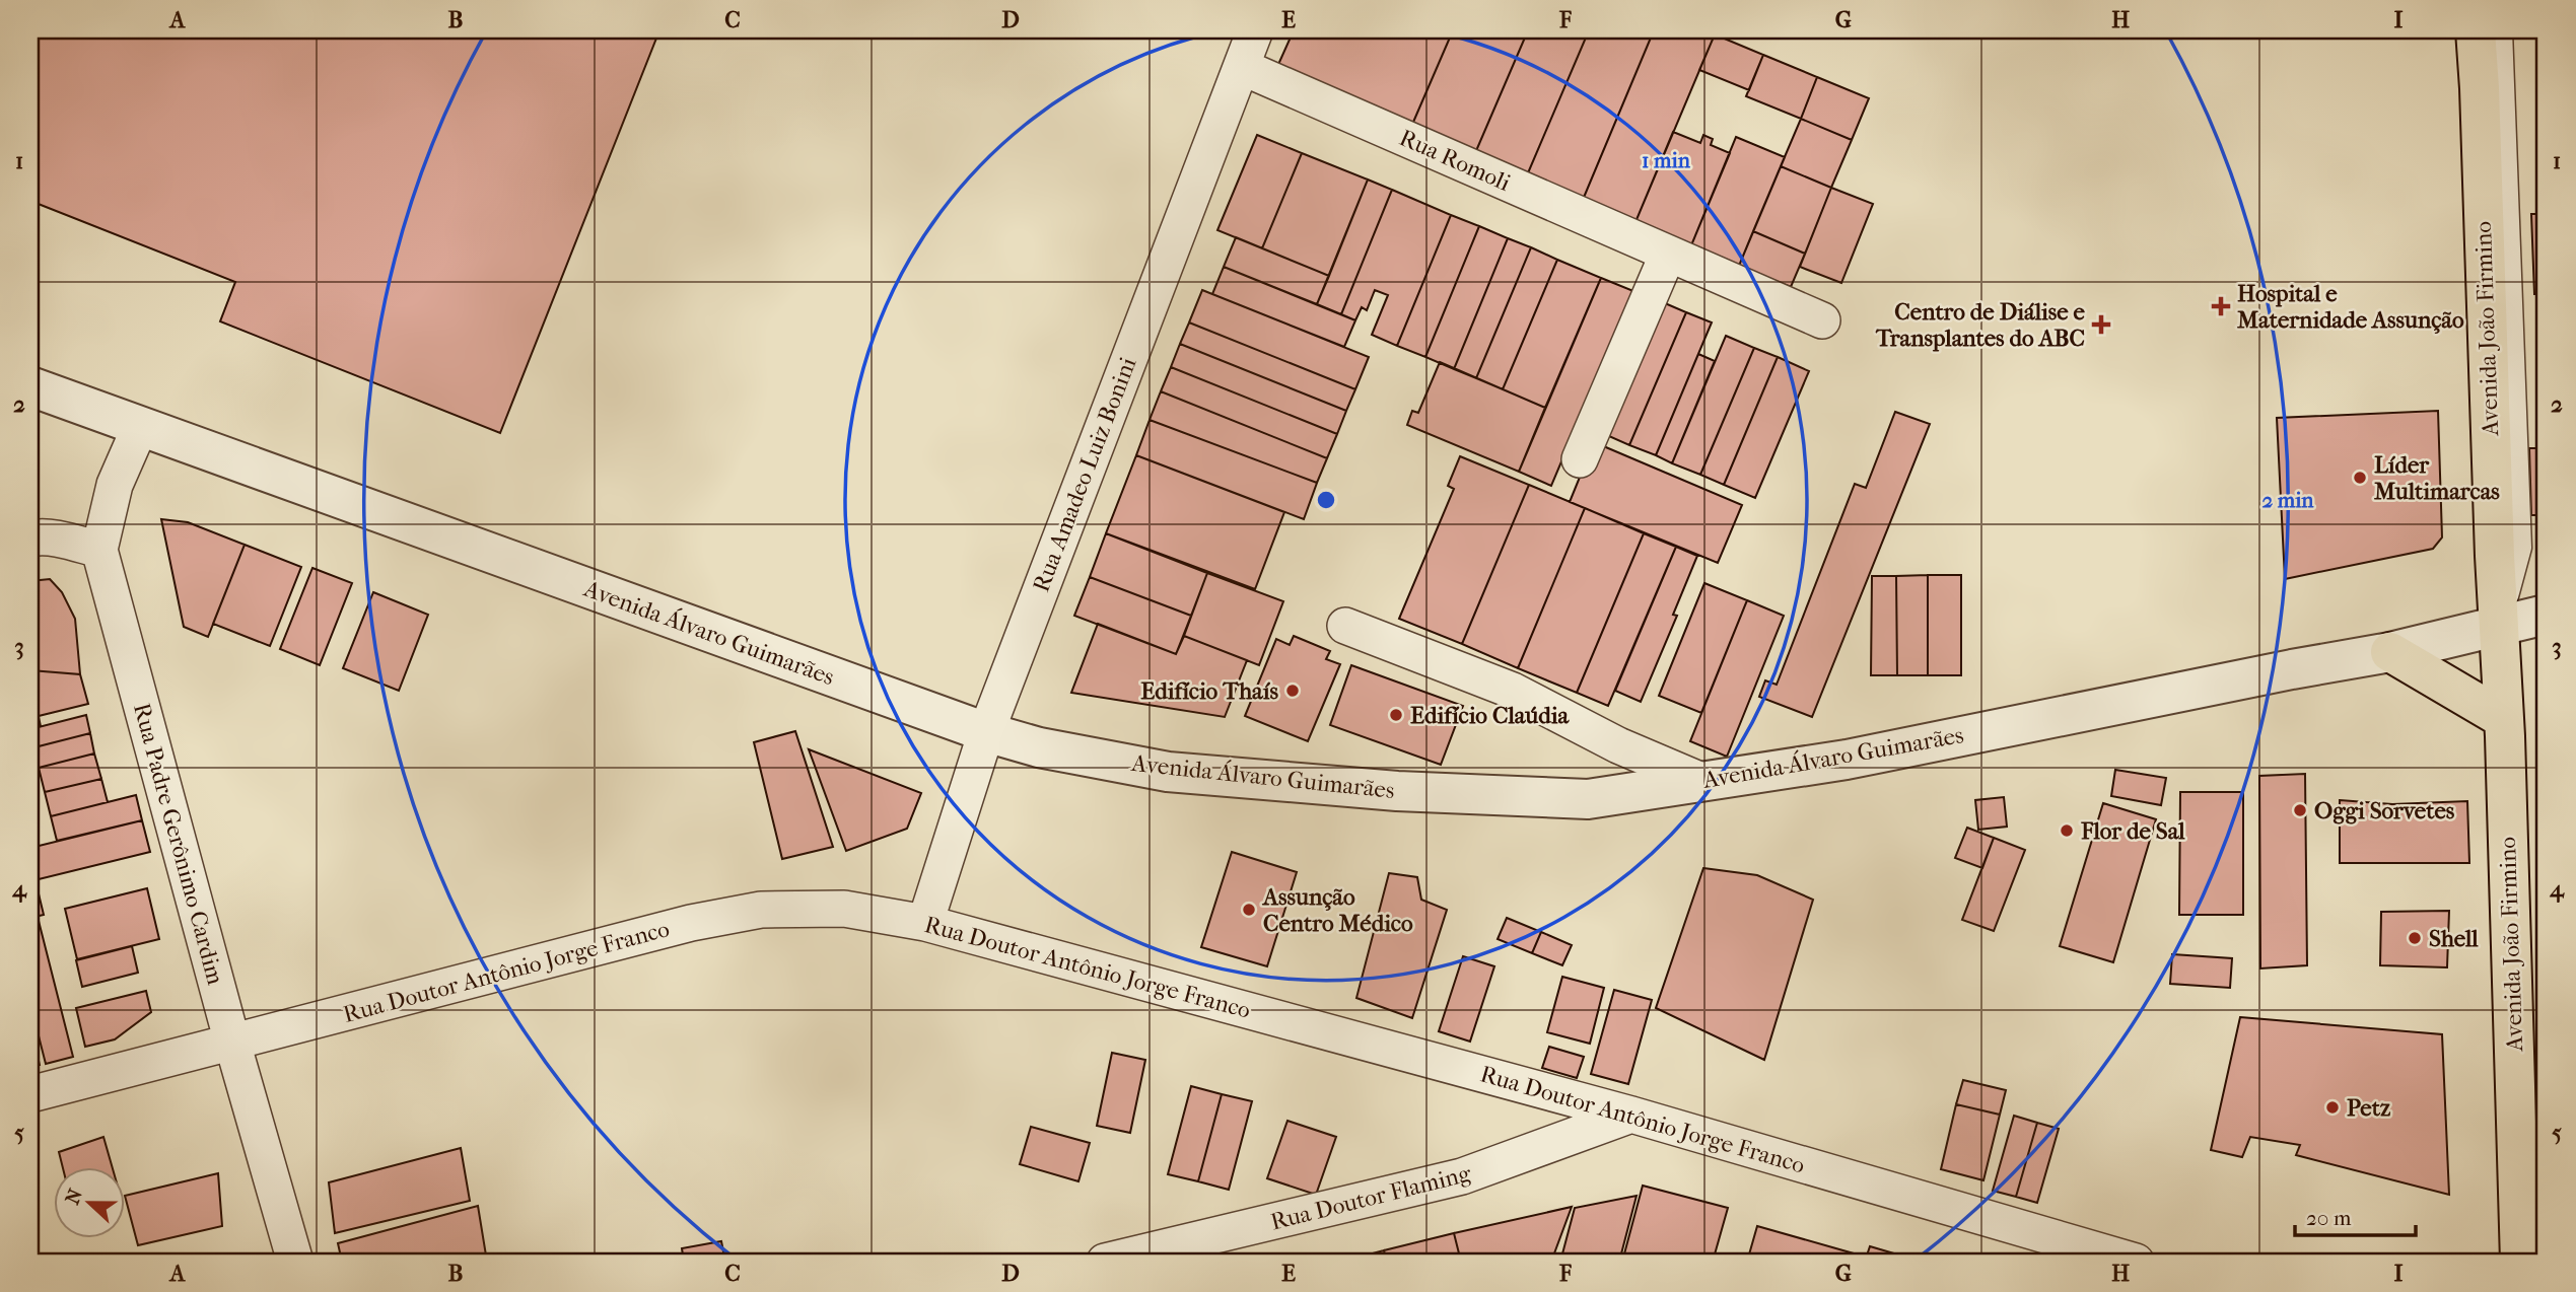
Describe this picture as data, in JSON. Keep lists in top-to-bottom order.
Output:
{
  "streets": {
    "main road": ["Avenida João Firmino"],
    "street": [
      "Rua Romoli",
      "Rua Amadeo Luiz Bonini",
      "Avenida Álvaro Guimarães",
      "Rua Padre Gerônimo Cardim",
      "Rua Doutor Antônio Jorge Franco",
      "Rua Doutor Flaming"
    ]
  },
  "crossings": [
    ["Rua Romoli", "Rua Amadeo Luiz Bonini"],
    ["Avenida João Firmino", "Avenida Álvaro Guimarães"],
    ["Rua Amadeo Luiz Bonini", "Avenida Álvaro Guimarães"],
    ["Rua Amadeo Luiz Bonini", "Rua Doutor Antônio Jorge Franco"],
    ["Avenida Álvaro Guimarães", "Rua Padre Gerônimo Cardim"],
    ["Rua Padre Gerônimo Cardim", "Rua Doutor Antônio Jorge Franco"],
    ["Rua Doutor Antônio Jorge Franco", "Rua Doutor Flaming"]
  ],
  "places": {
    "health": ["Hospital e Maternidade Assunção", "Centro de Diálise e Transplantes do ABC"],
    "other": [
      "Líder Multimarcas",
      "Edifício Thaís",
      "Edifício Claúdia",
      "Oggi Sorvetes",
      "Flor de Sal",
      "Assunção Centro Médico",
      "Shell",
      "Petz"
    ]
  },
  "scale_bar": "20 m",
  "north": "left",
  "grid": {
    "columns": [
      "A",
      "B",
      "C",
      "D",
      "E",
      "F",
      "G",
      "H",
      "I"
    ],
    "rows": [
      "1",
      "2",
      "3",
      "4",
      "5"
    ]
  },
  "rings": ["1 min", "2 min"]
}
